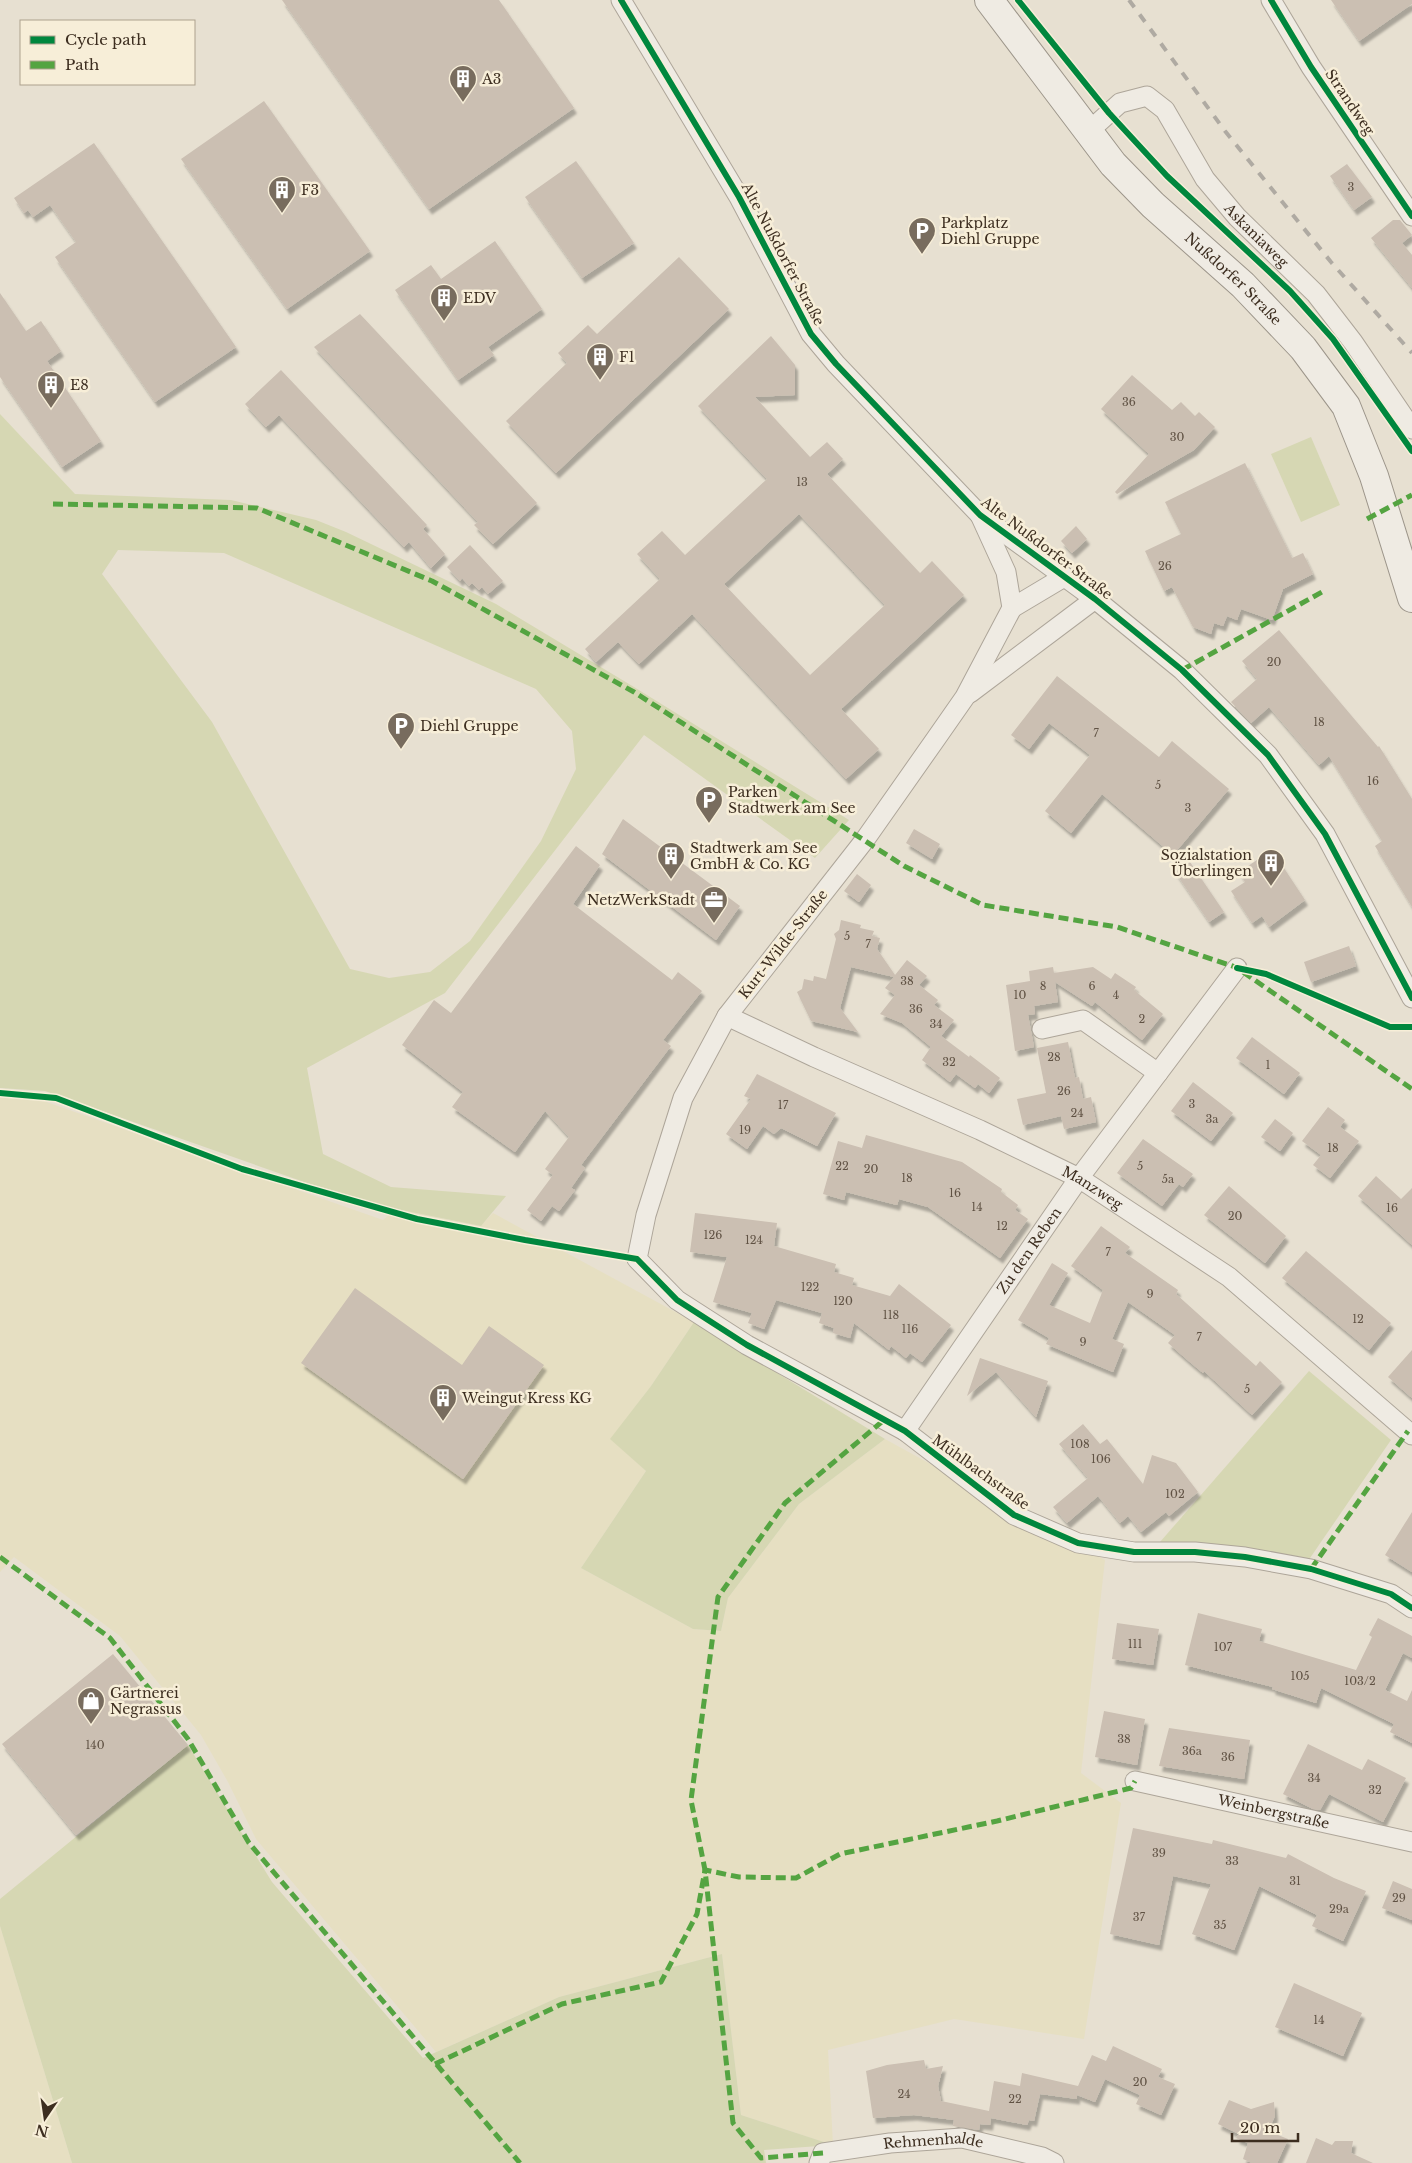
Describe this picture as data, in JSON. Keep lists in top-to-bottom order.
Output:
{
  "streets": {
    "street": [
      "Strandweg",
      "Askaniaweg",
      "Alte Nußdorfer Straße",
      "Nußdorfer Straße",
      "Kurt-Wilde-Straße",
      "Manzweg",
      "Zu den Reben",
      "Mühlbachstraße",
      "Weinbergstraße",
      "Rehmenhalde"
    ]
  },
  "crossings": [
    ["Askaniaweg", "Nußdorfer Straße"],
    ["Alte Nußdorfer Straße", "Kurt-Wilde-Straße"],
    ["Kurt-Wilde-Straße", "Manzweg"],
    ["Kurt-Wilde-Straße", "Mühlbachstraße"],
    ["Manzweg", "Zu den Reben"],
    ["Zu den Reben", "Mühlbachstraße"]
  ],
  "places": {
    "building": [
      "A3",
      "F3",
      "EDV",
      "F1",
      "E8",
      "Stadtwerk am See GmbH & Co. KG",
      "Sozialstation Überlingen",
      "Weingut Kress KG"
    ],
    "parking": ["Parkplatz Diehl Gruppe", "Diehl Gruppe", "Parken Stadtwerk am See"],
    "office": ["NetzWerkStadt"],
    "shop": ["Gärtnerei Negrassus"]
  },
  "house_numbers": [
    "3",
    "36",
    "30",
    "13",
    "26",
    "20",
    "18",
    "7",
    "16",
    "5",
    "3",
    "5",
    "7",
    "38",
    "8",
    "6",
    "10",
    "4",
    "36",
    "2",
    "34",
    "28",
    "32",
    "1",
    "26",
    "3",
    "17",
    "24",
    "3a",
    "19",
    "18",
    "22",
    "5",
    "20",
    "18",
    "5a",
    "16",
    "14",
    "16",
    "20",
    "12",
    "126",
    "124",
    "7",
    "122",
    "9",
    "120",
    "118",
    "12",
    "116",
    "7",
    "9",
    "5",
    "108",
    "106",
    "102",
    "111",
    "107",
    "105",
    "103/2",
    "38",
    "140",
    "36a",
    "36",
    "34",
    "32",
    "39",
    "33",
    "31",
    "29",
    "29a",
    "37",
    "35",
    "14",
    "20",
    "24",
    "22"
  ],
  "legend": ["Cycle path", "Path"],
  "scale_bar": "20 m",
  "north": "bottom"
}
